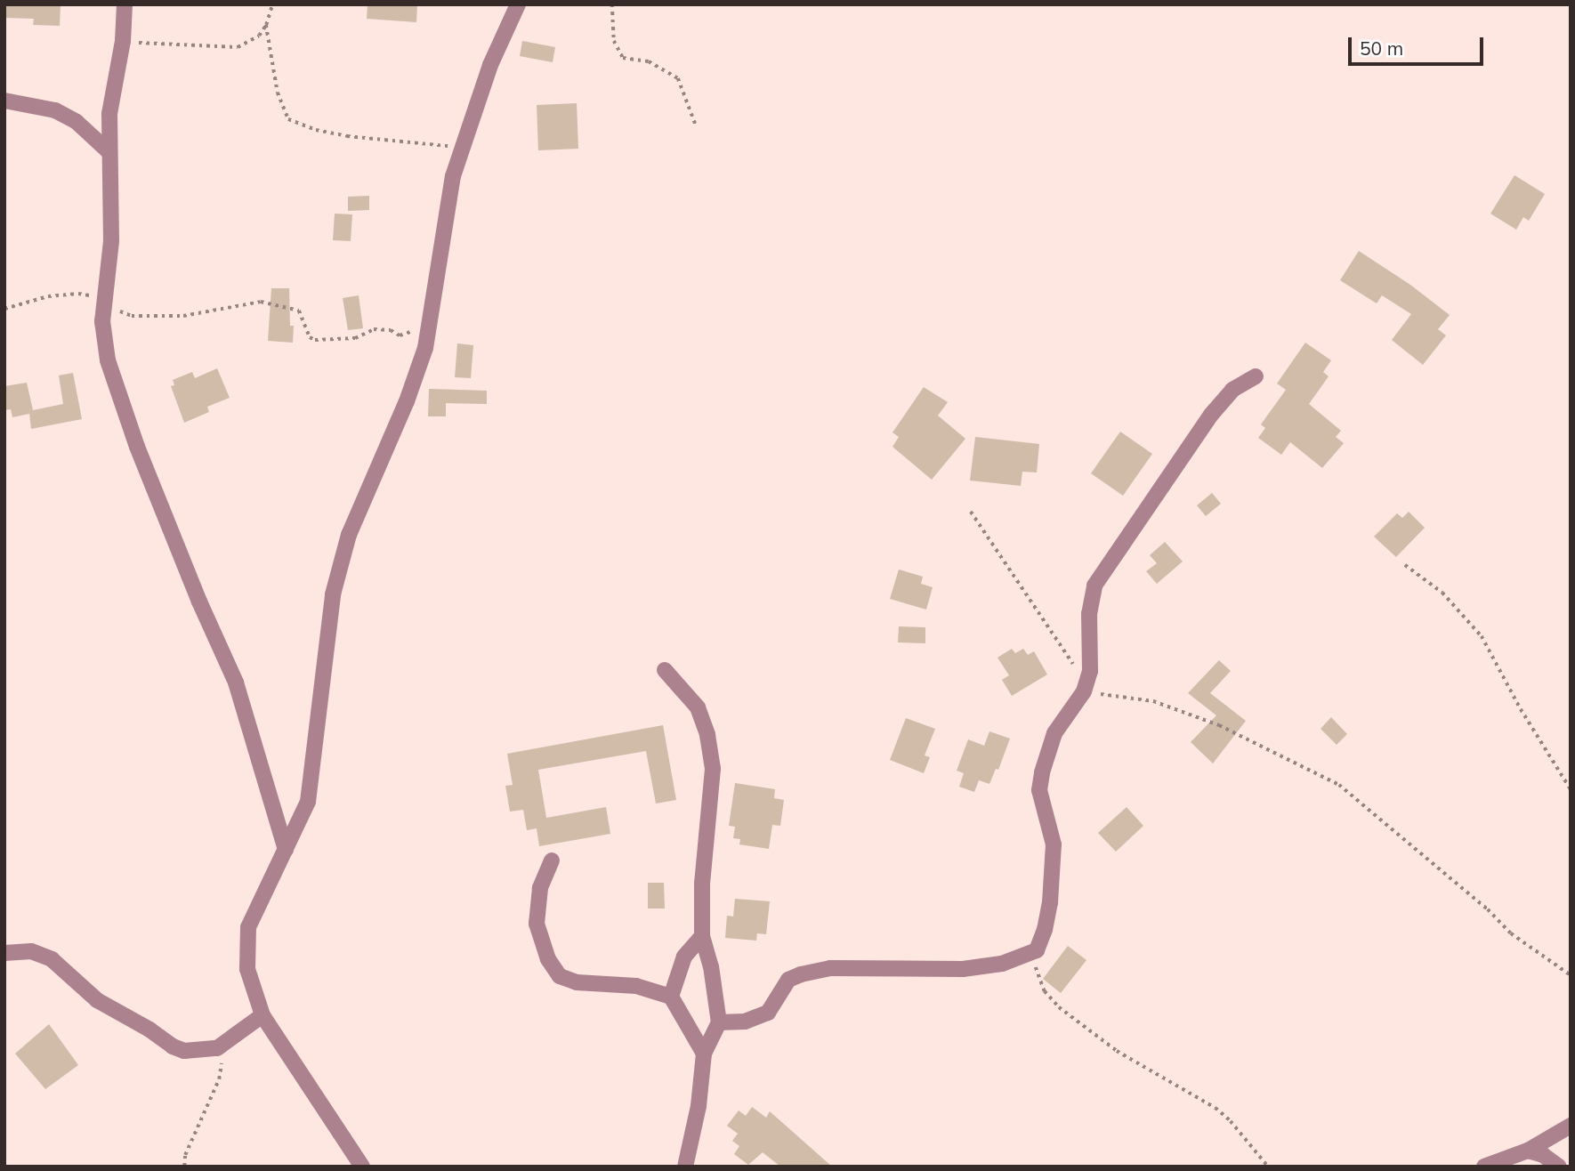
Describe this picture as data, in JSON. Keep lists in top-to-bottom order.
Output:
{
  "scale_bar": "50 m"
}
